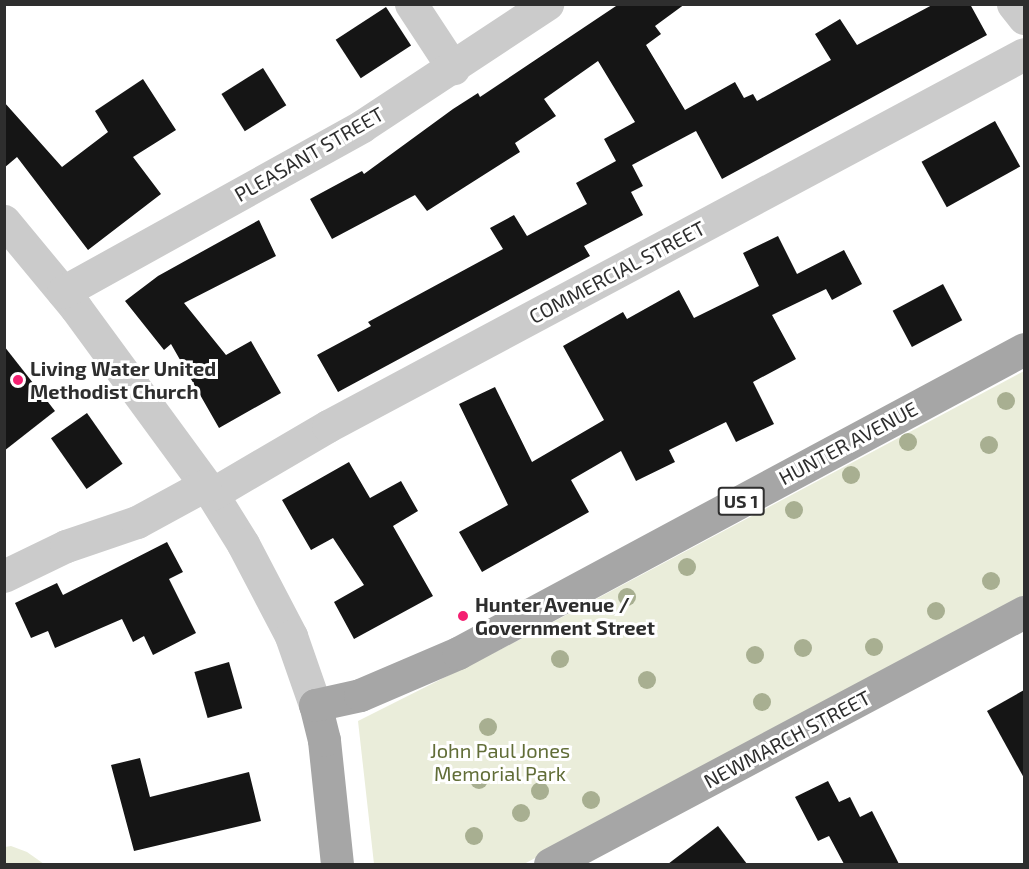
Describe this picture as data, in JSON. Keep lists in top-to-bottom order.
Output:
{
  "streets": {
    "main road": ["HUNTER AVENUE", "US 1", "NEWMARCH STREET"],
    "street": ["PLEASANT STREET", "COMMERCIAL STREET"]
  },
  "parks": ["John Paul Jones Memorial Park"],
  "places": ["Living Water United Methodist Church", "Hunter Avenue / Government Street"]
}
